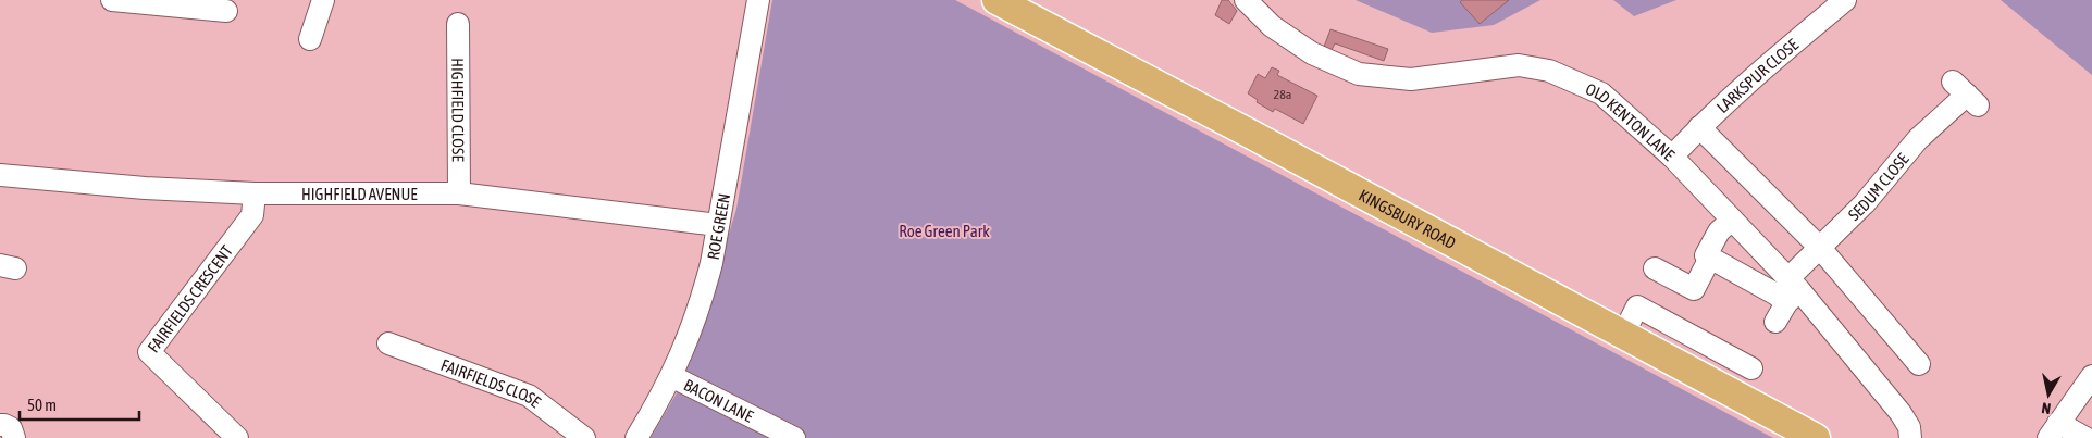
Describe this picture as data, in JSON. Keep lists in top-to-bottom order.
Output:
{
  "streets": {
    "main road": ["KINGSBURY ROAD"],
    "street": [
      "LARKSPUR CLOSE",
      "HIGHFIELD CLOSE",
      "OLD KENTON LANE",
      "SEDUM CLOSE",
      "HIGHFIELD AVENUE",
      "ROE GREEN",
      "FAIRFIELDS CRESCENT",
      "FAIRFIELDS CLOSE",
      "BACON LANE"
    ]
  },
  "crossings": [
    ["LARKSPUR CLOSE", "OLD KENTON LANE"],
    ["HIGHFIELD CLOSE", "HIGHFIELD AVENUE"],
    ["OLD KENTON LANE", "SEDUM CLOSE"],
    ["HIGHFIELD AVENUE", "ROE GREEN"],
    ["HIGHFIELD AVENUE", "FAIRFIELDS CRESCENT"],
    ["ROE GREEN", "BACON LANE"]
  ],
  "parks": ["Roe Green Park"],
  "house_numbers": ["28a"],
  "scale_bar": "50 m",
  "north": "bottom"
}
